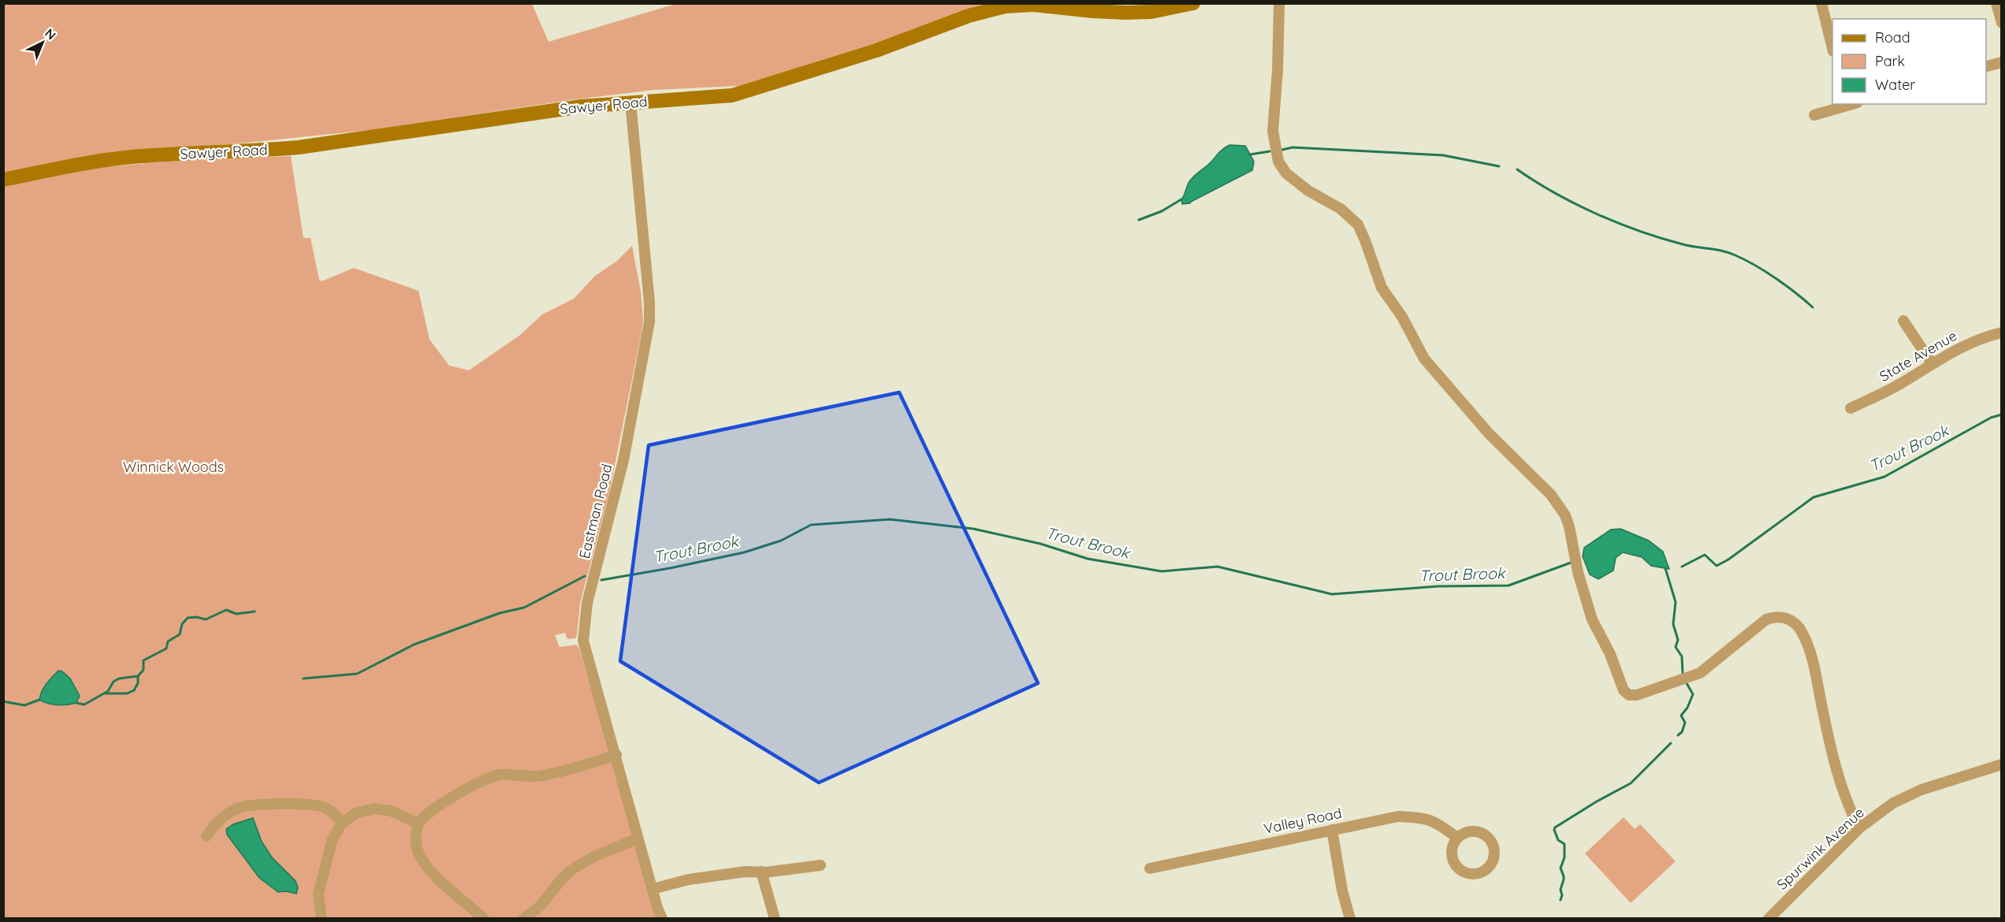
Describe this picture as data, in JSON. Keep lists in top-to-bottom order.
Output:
{
  "streets": {
    "street": [
      "Sawyer Road",
      "State Avenue",
      "Eastman Road",
      "Valley Road",
      "Spurwink Avenue"
    ]
  },
  "crossings": [
    ["Sawyer Road", "Eastman Road"]
  ],
  "water": ["Trout Brook"],
  "parks": ["Winnick Woods"],
  "legend": ["Road", "Park", "Water"],
  "north": "top right"
}
